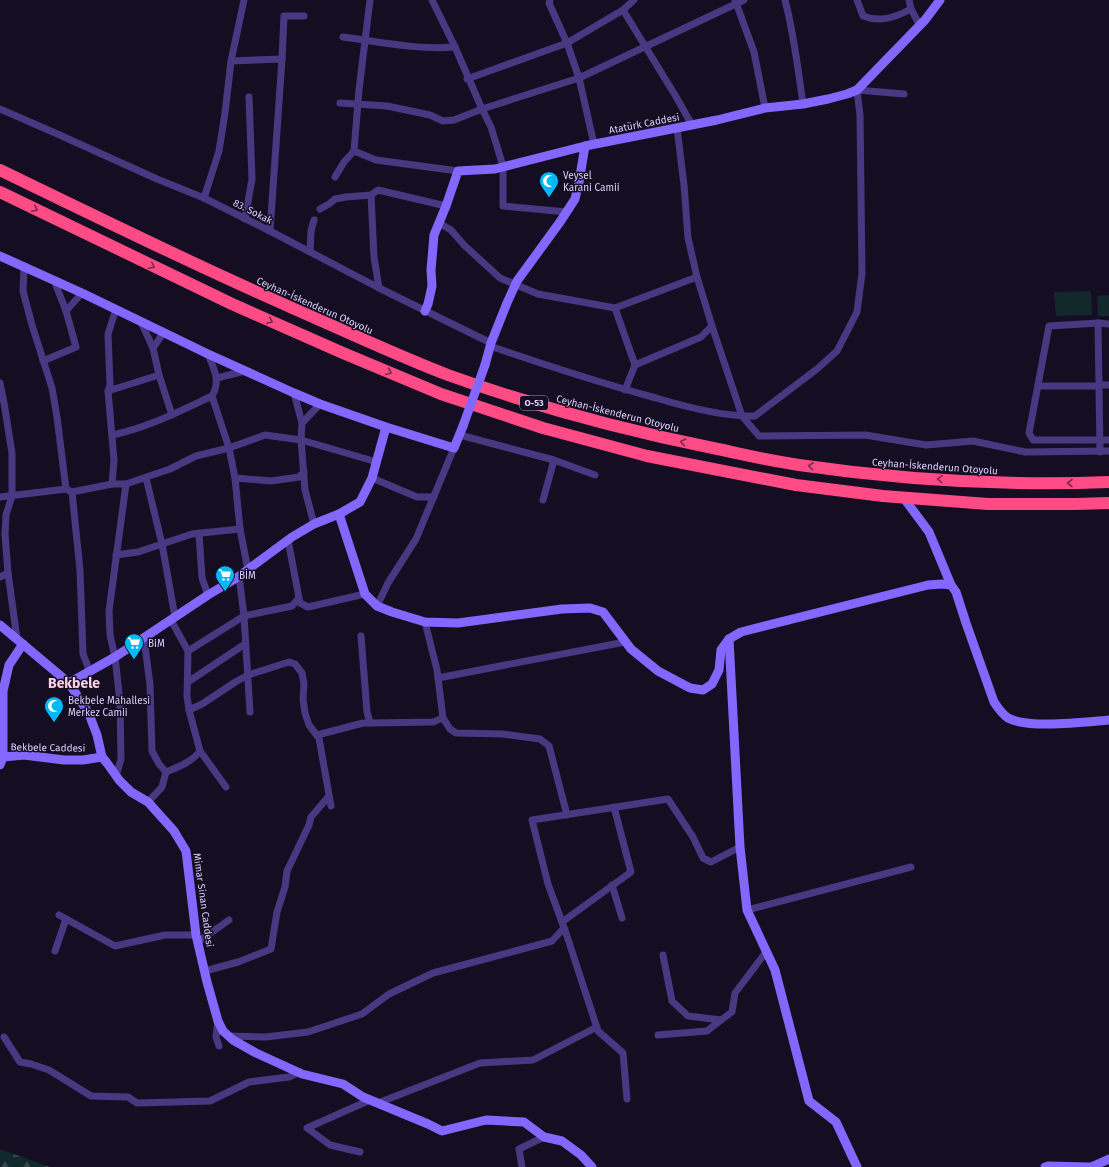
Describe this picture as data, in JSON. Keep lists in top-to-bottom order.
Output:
{
  "streets": {
    "highway": ["Ceyhan-İskenderun Otoyolu", "O-53"],
    "street": [
      "Atatürk Caddesi",
      "83. Sokak",
      "Bekbele Caddesi",
      "Mimar Sinan Caddesi"
    ]
  },
  "crossings": [
    ["Bekbele Caddesi", "Mimar Sinan Caddesi"]
  ],
  "districts": ["Bekbele"],
  "places": {
    "mosque": ["Veysel Karani Camii", "Bekbele Mahallesi Merkez Camii"],
    "supermarket": ["BİM", "BiM"]
  }
}
